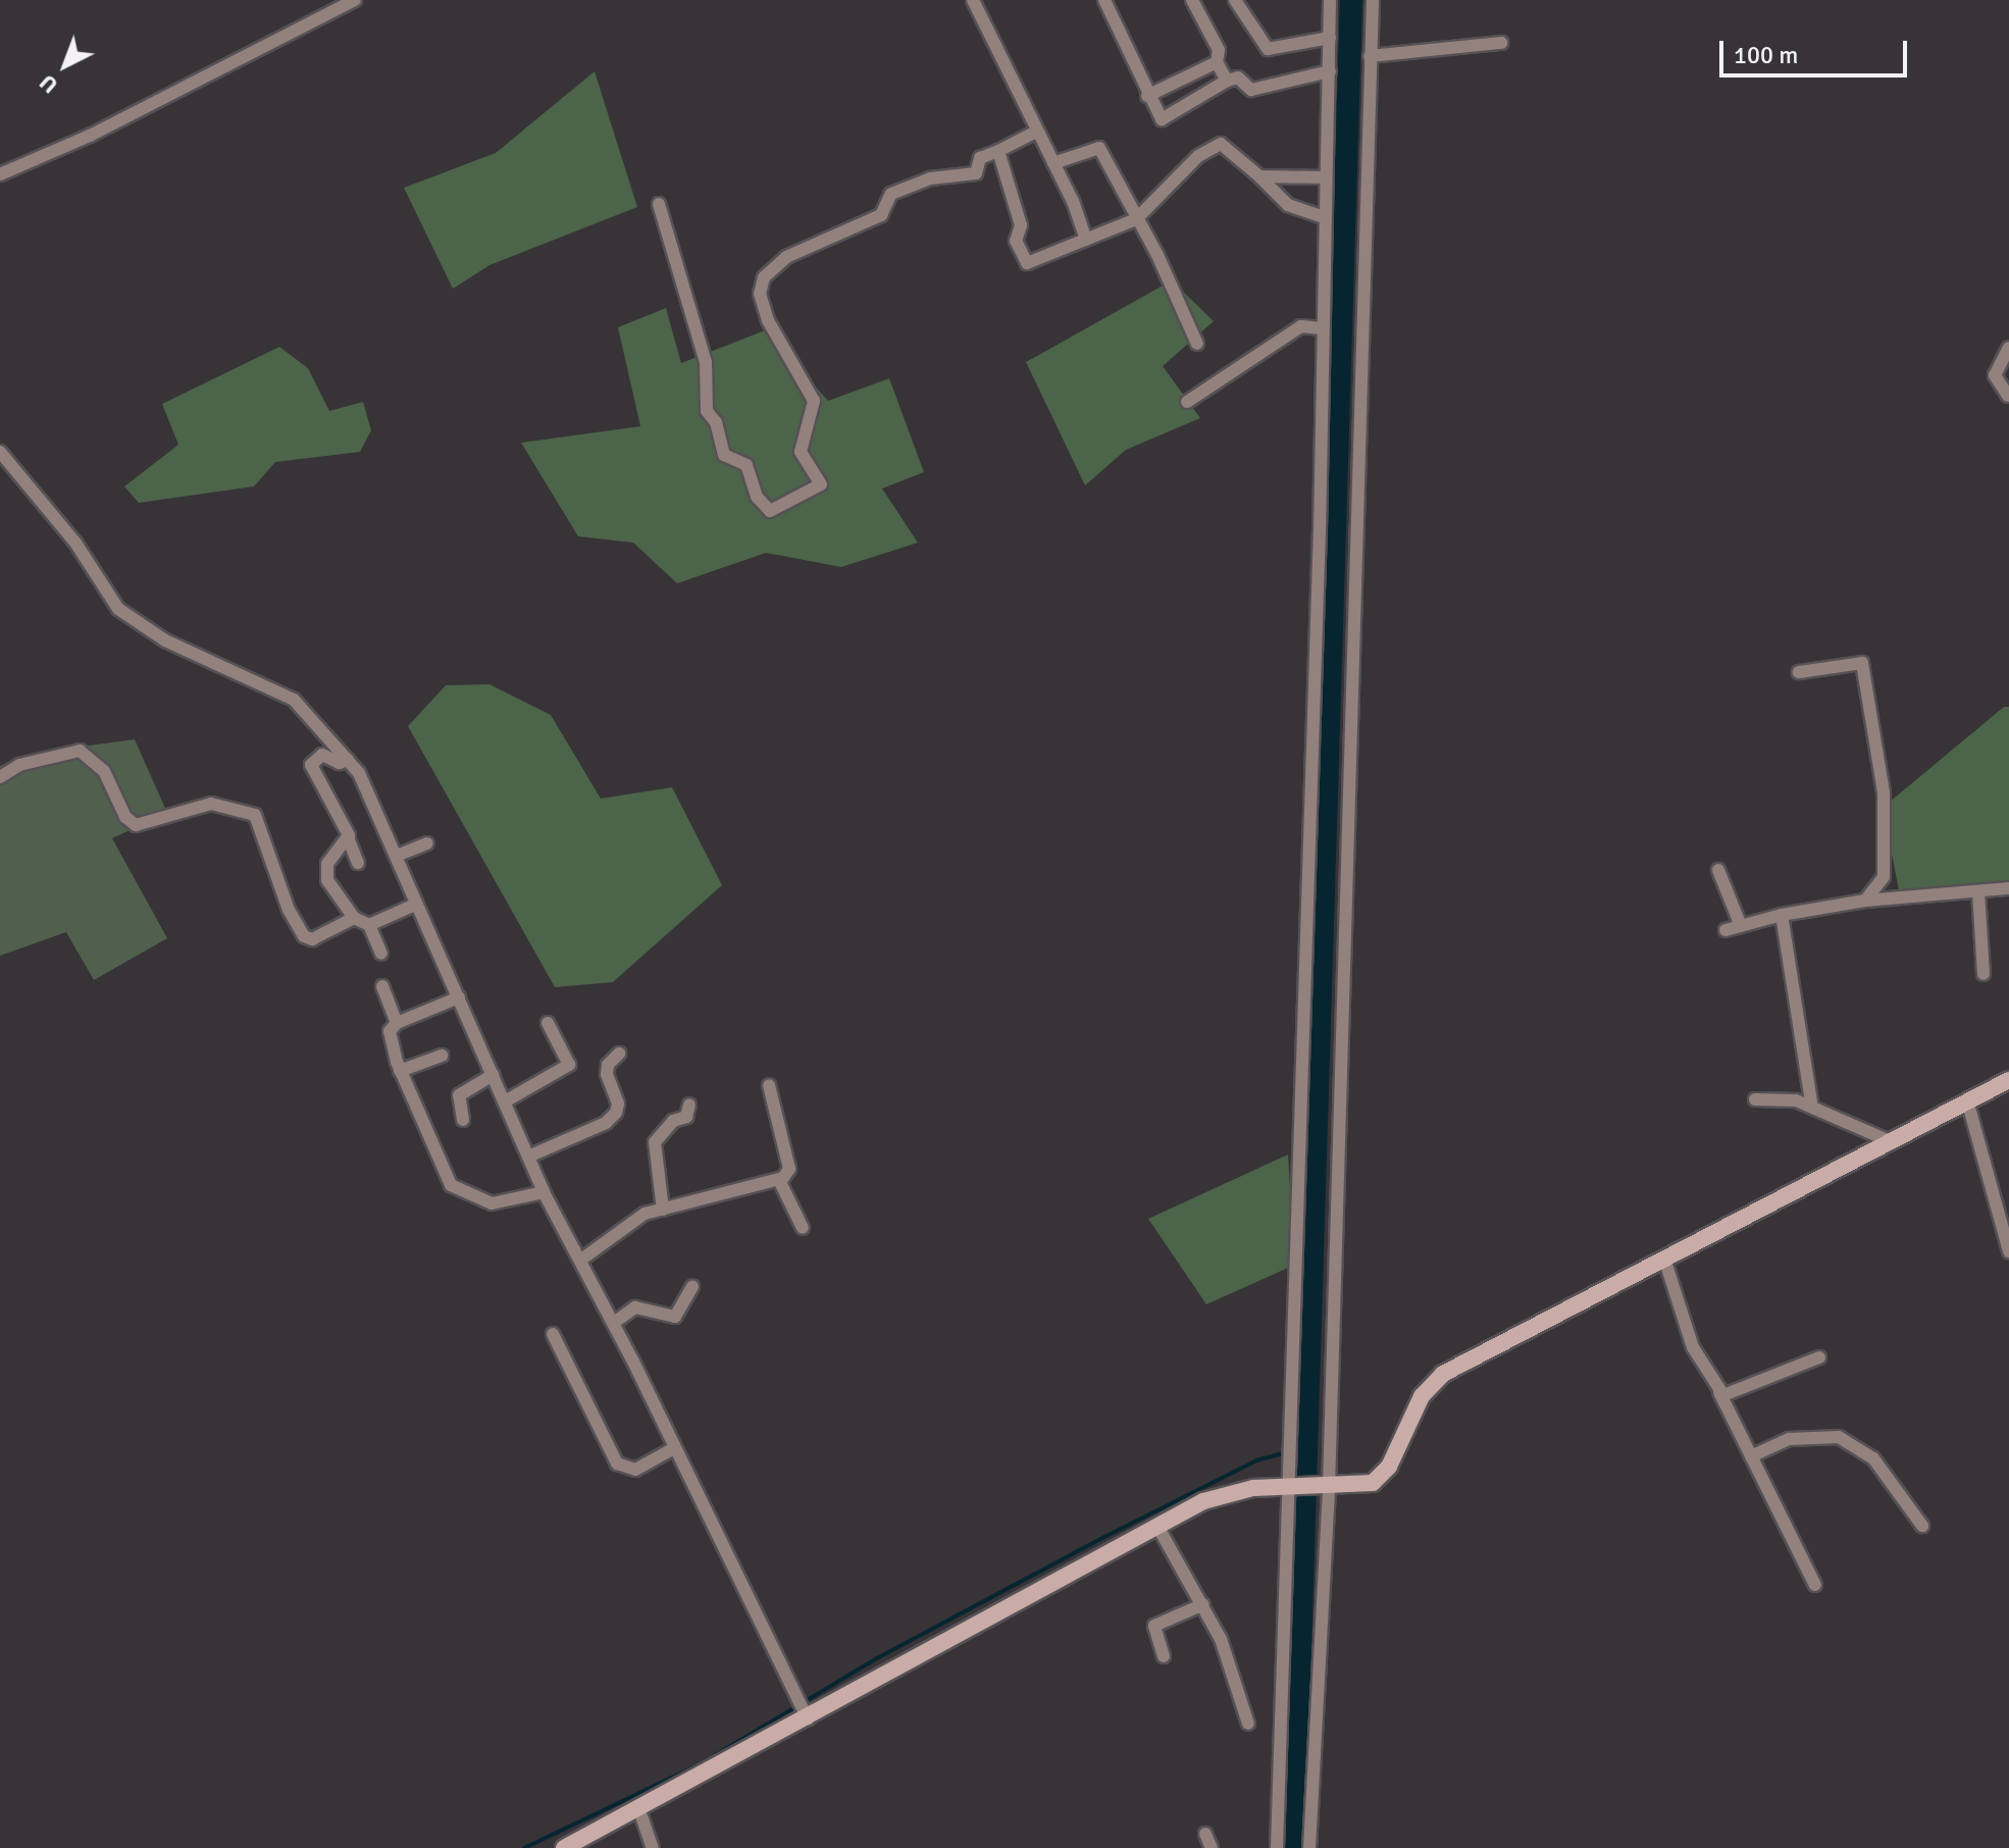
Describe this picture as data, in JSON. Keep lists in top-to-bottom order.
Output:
{
  "scale_bar": "100 m",
  "north": "bottom left"
}
